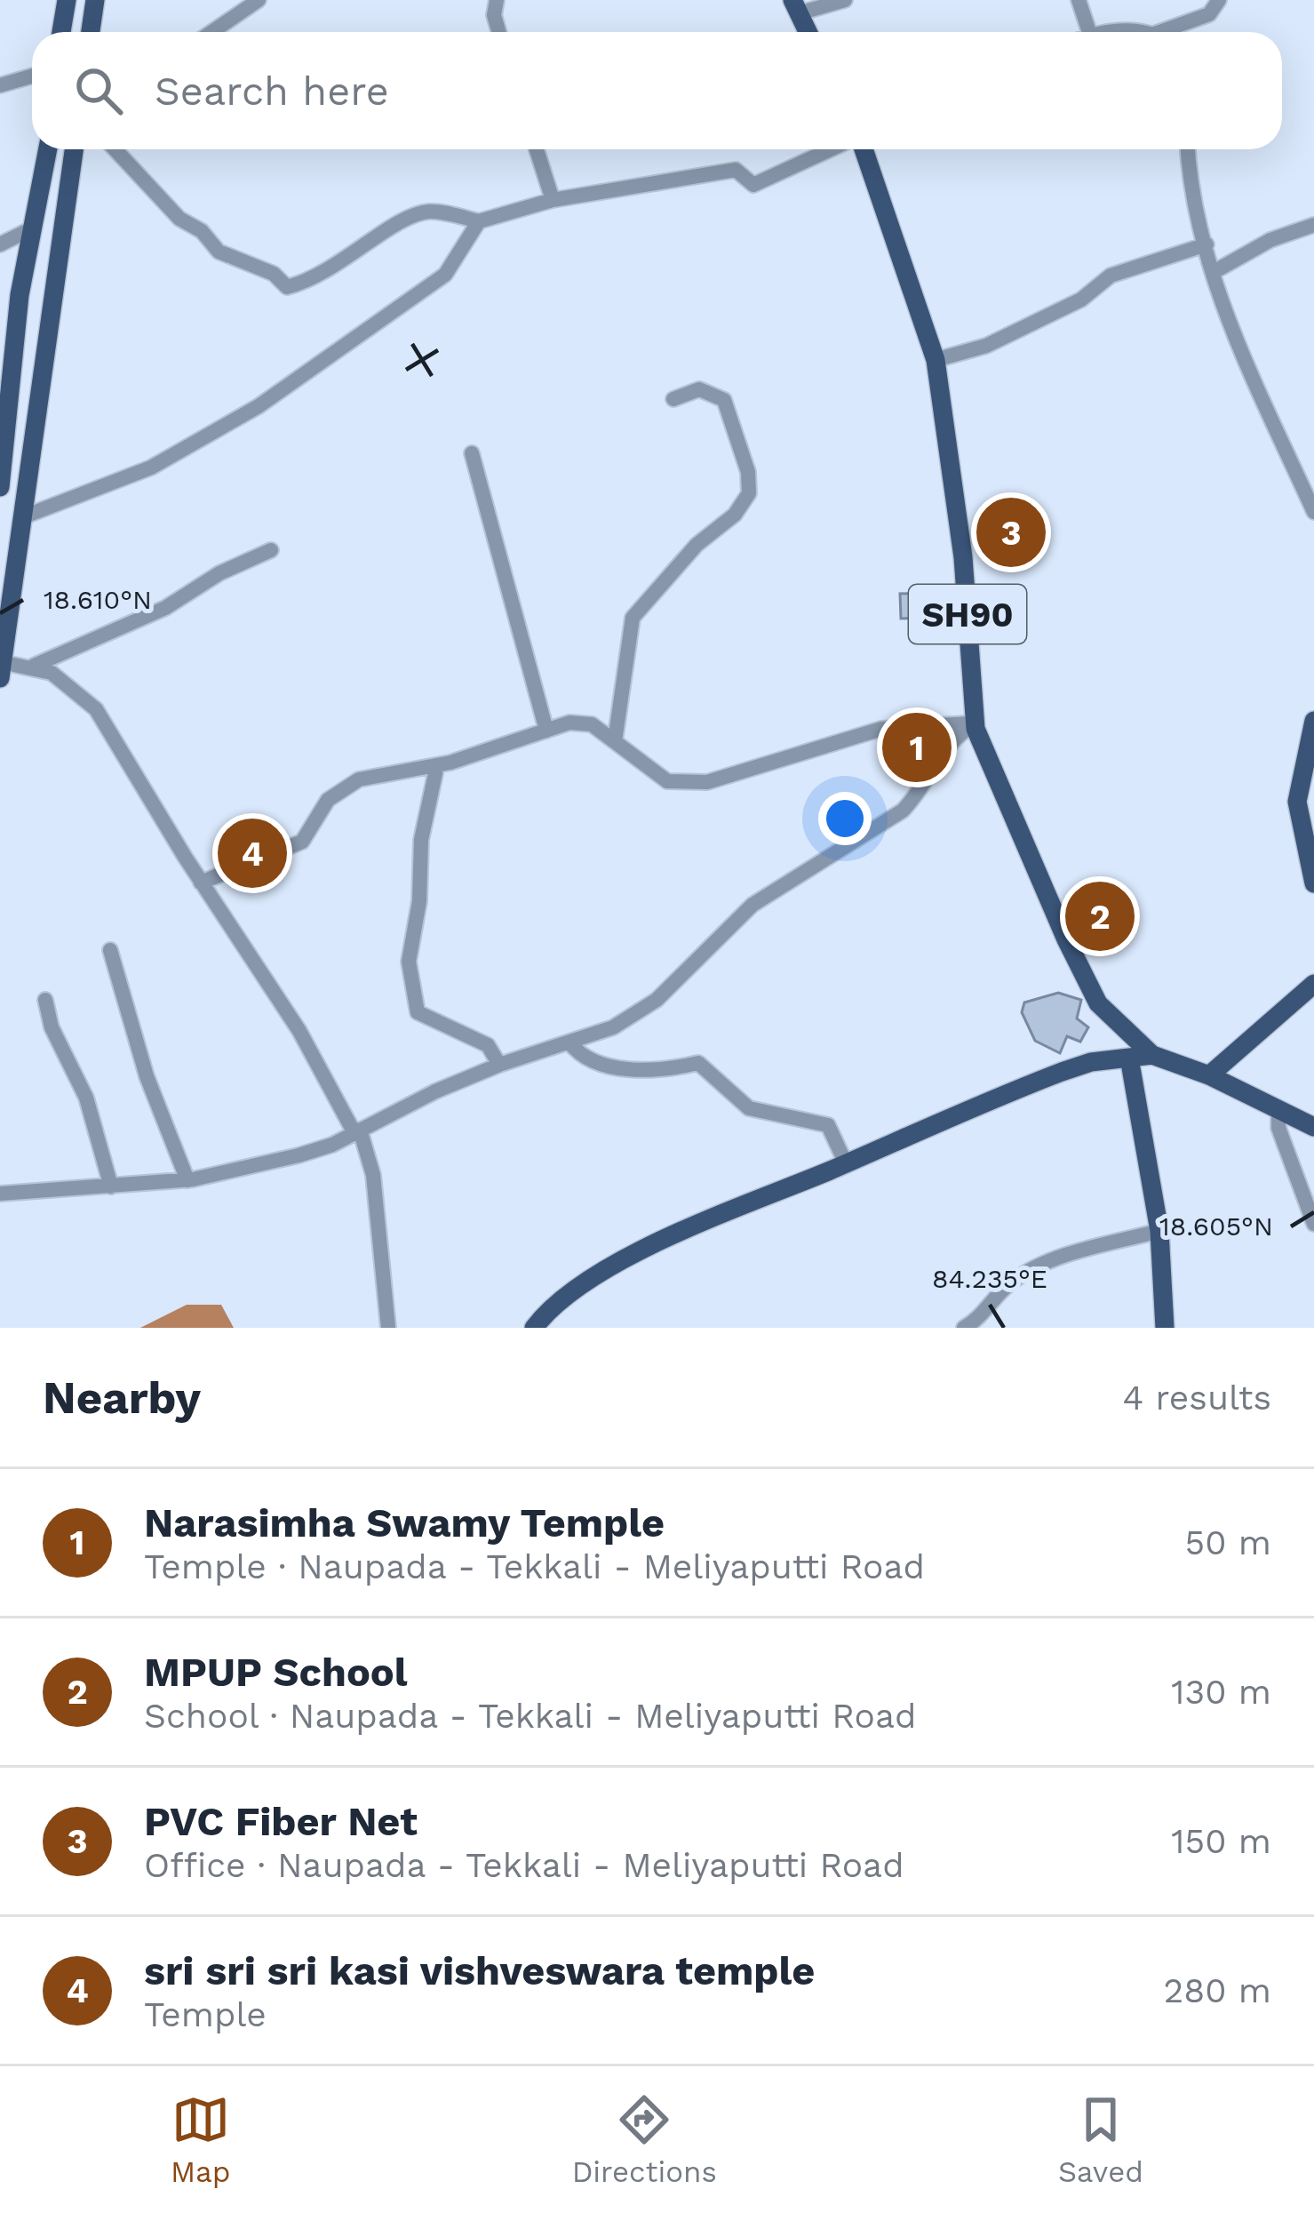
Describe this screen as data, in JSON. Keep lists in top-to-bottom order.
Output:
{
  "streets": {
    "main road": ["SH90"]
  },
  "page": {
    "search": "Search here",
    "pins": [
      "3",
      "1",
      "4",
      "2"
    ],
    "heading": ["Nearby", "4 results"],
    "list": [
      {
        "mark": "1",
        "name": "Narasimha Swamy Temple",
        "note": "Temple · Naupada - Tekkali - Meliyaputti Road",
        "value": "50 m"
      },
      {
        "mark": "2",
        "name": "MPUP School",
        "note": "School · Naupada - Tekkali - Meliyaputti Road",
        "value": "130 m"
      },
      {
        "mark": "3",
        "name": "PVC Fiber Net",
        "note": "Office · Naupada - Tekkali - Meliyaputti Road",
        "value": "150 m"
      },
      {
        "mark": "4",
        "name": "sri sri sri kasi vishveswara temple",
        "note": "Temple",
        "value": "280 m"
      }
    ],
    "nav": ["Map", "Directions", "Saved"]
  },
  "coordinates": ["18.610°N", "18.605°N", "84.235°E"]
}
